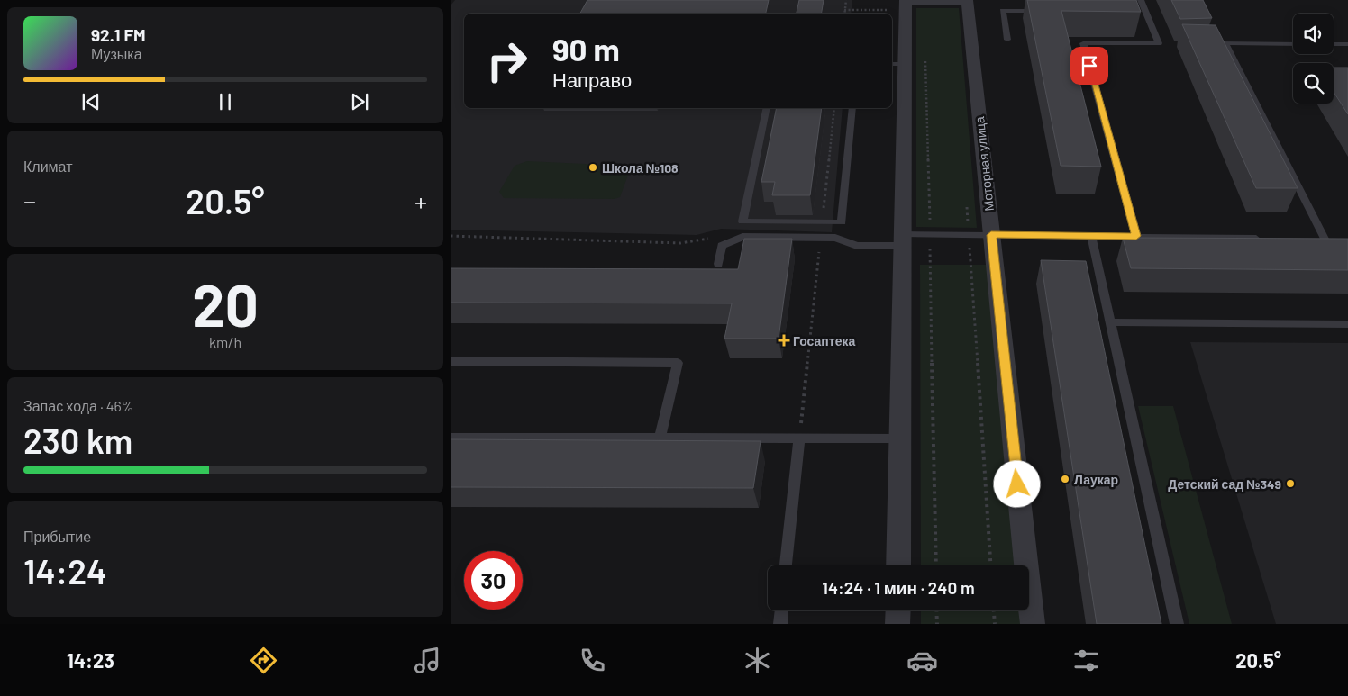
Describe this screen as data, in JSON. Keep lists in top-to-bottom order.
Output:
{
  "streets": {
    "street": ["Моторная улица"]
  },
  "places": {
    "other": ["Школа №108", "Лаукар", "Детский сад №349"],
    "health": ["Госаптека"]
  },
  "page": {
    "turn": ["90 m", "Направо"],
    "song": ["92.1 FM", "Музыка"],
    "tile": [
      "Климат",
      ["20", "km/h"],
      ["Запас хода · 46%", "230 km"],
      ["Прибытие", "14:24"]
    ],
    "heat": ["−", "20.5°", "+"],
    "limit": "30",
    "trip": "14:24 · 1 мин · 240 m",
    "tabs": ["14:23", "20.5°"]
  }
}
